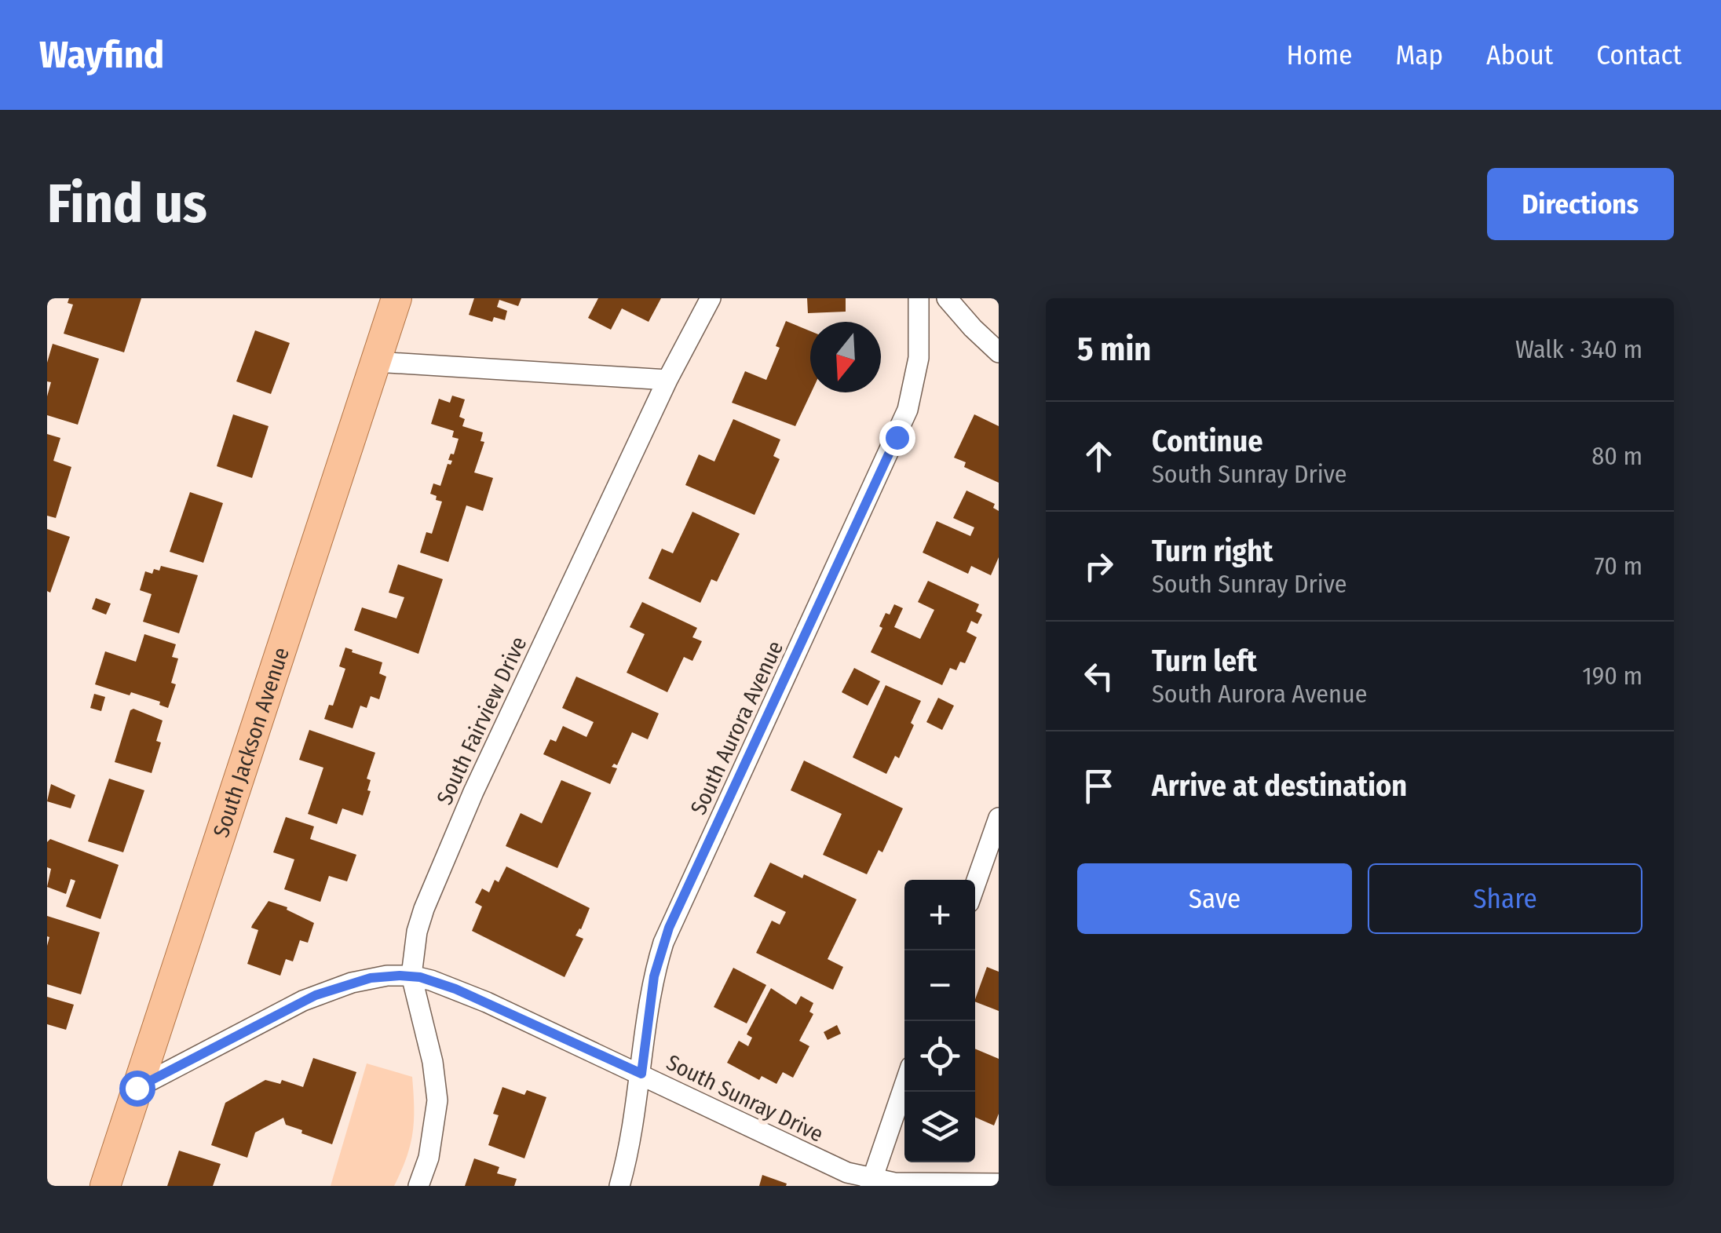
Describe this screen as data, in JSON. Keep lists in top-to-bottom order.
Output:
{
  "streets": {
    "main road": ["South Jackson Avenue"],
    "street": ["South Fairview Drive", "South Aurora Avenue", "South Sunray Drive"]
  },
  "crossings": [
    ["South Fairview Drive", "South Sunray Drive"],
    ["South Aurora Avenue", "South Sunray Drive"],
    ["South Jackson Avenue", "South Sunray Drive"]
  ],
  "north": "bottom",
  "page": {
    "header": "Wayfind",
    "nav": [
      "Home",
      "Map",
      "About",
      "Contact"
    ],
    "buttons": [
      "Directions",
      ["Save", "Share"]
    ],
    "title": "Find us",
    "heading": ["5 min", "Walk · 340 m"],
    "list": [
      ["Continue", "South Sunray Drive", "80 m"],
      ["Turn right", "South Sunray Drive", "70 m"],
      ["Turn left", "South Aurora Avenue", "190 m"],
      "Arrive at destination"
    ],
    "map_buttons": ["+", "−"]
  }
}
